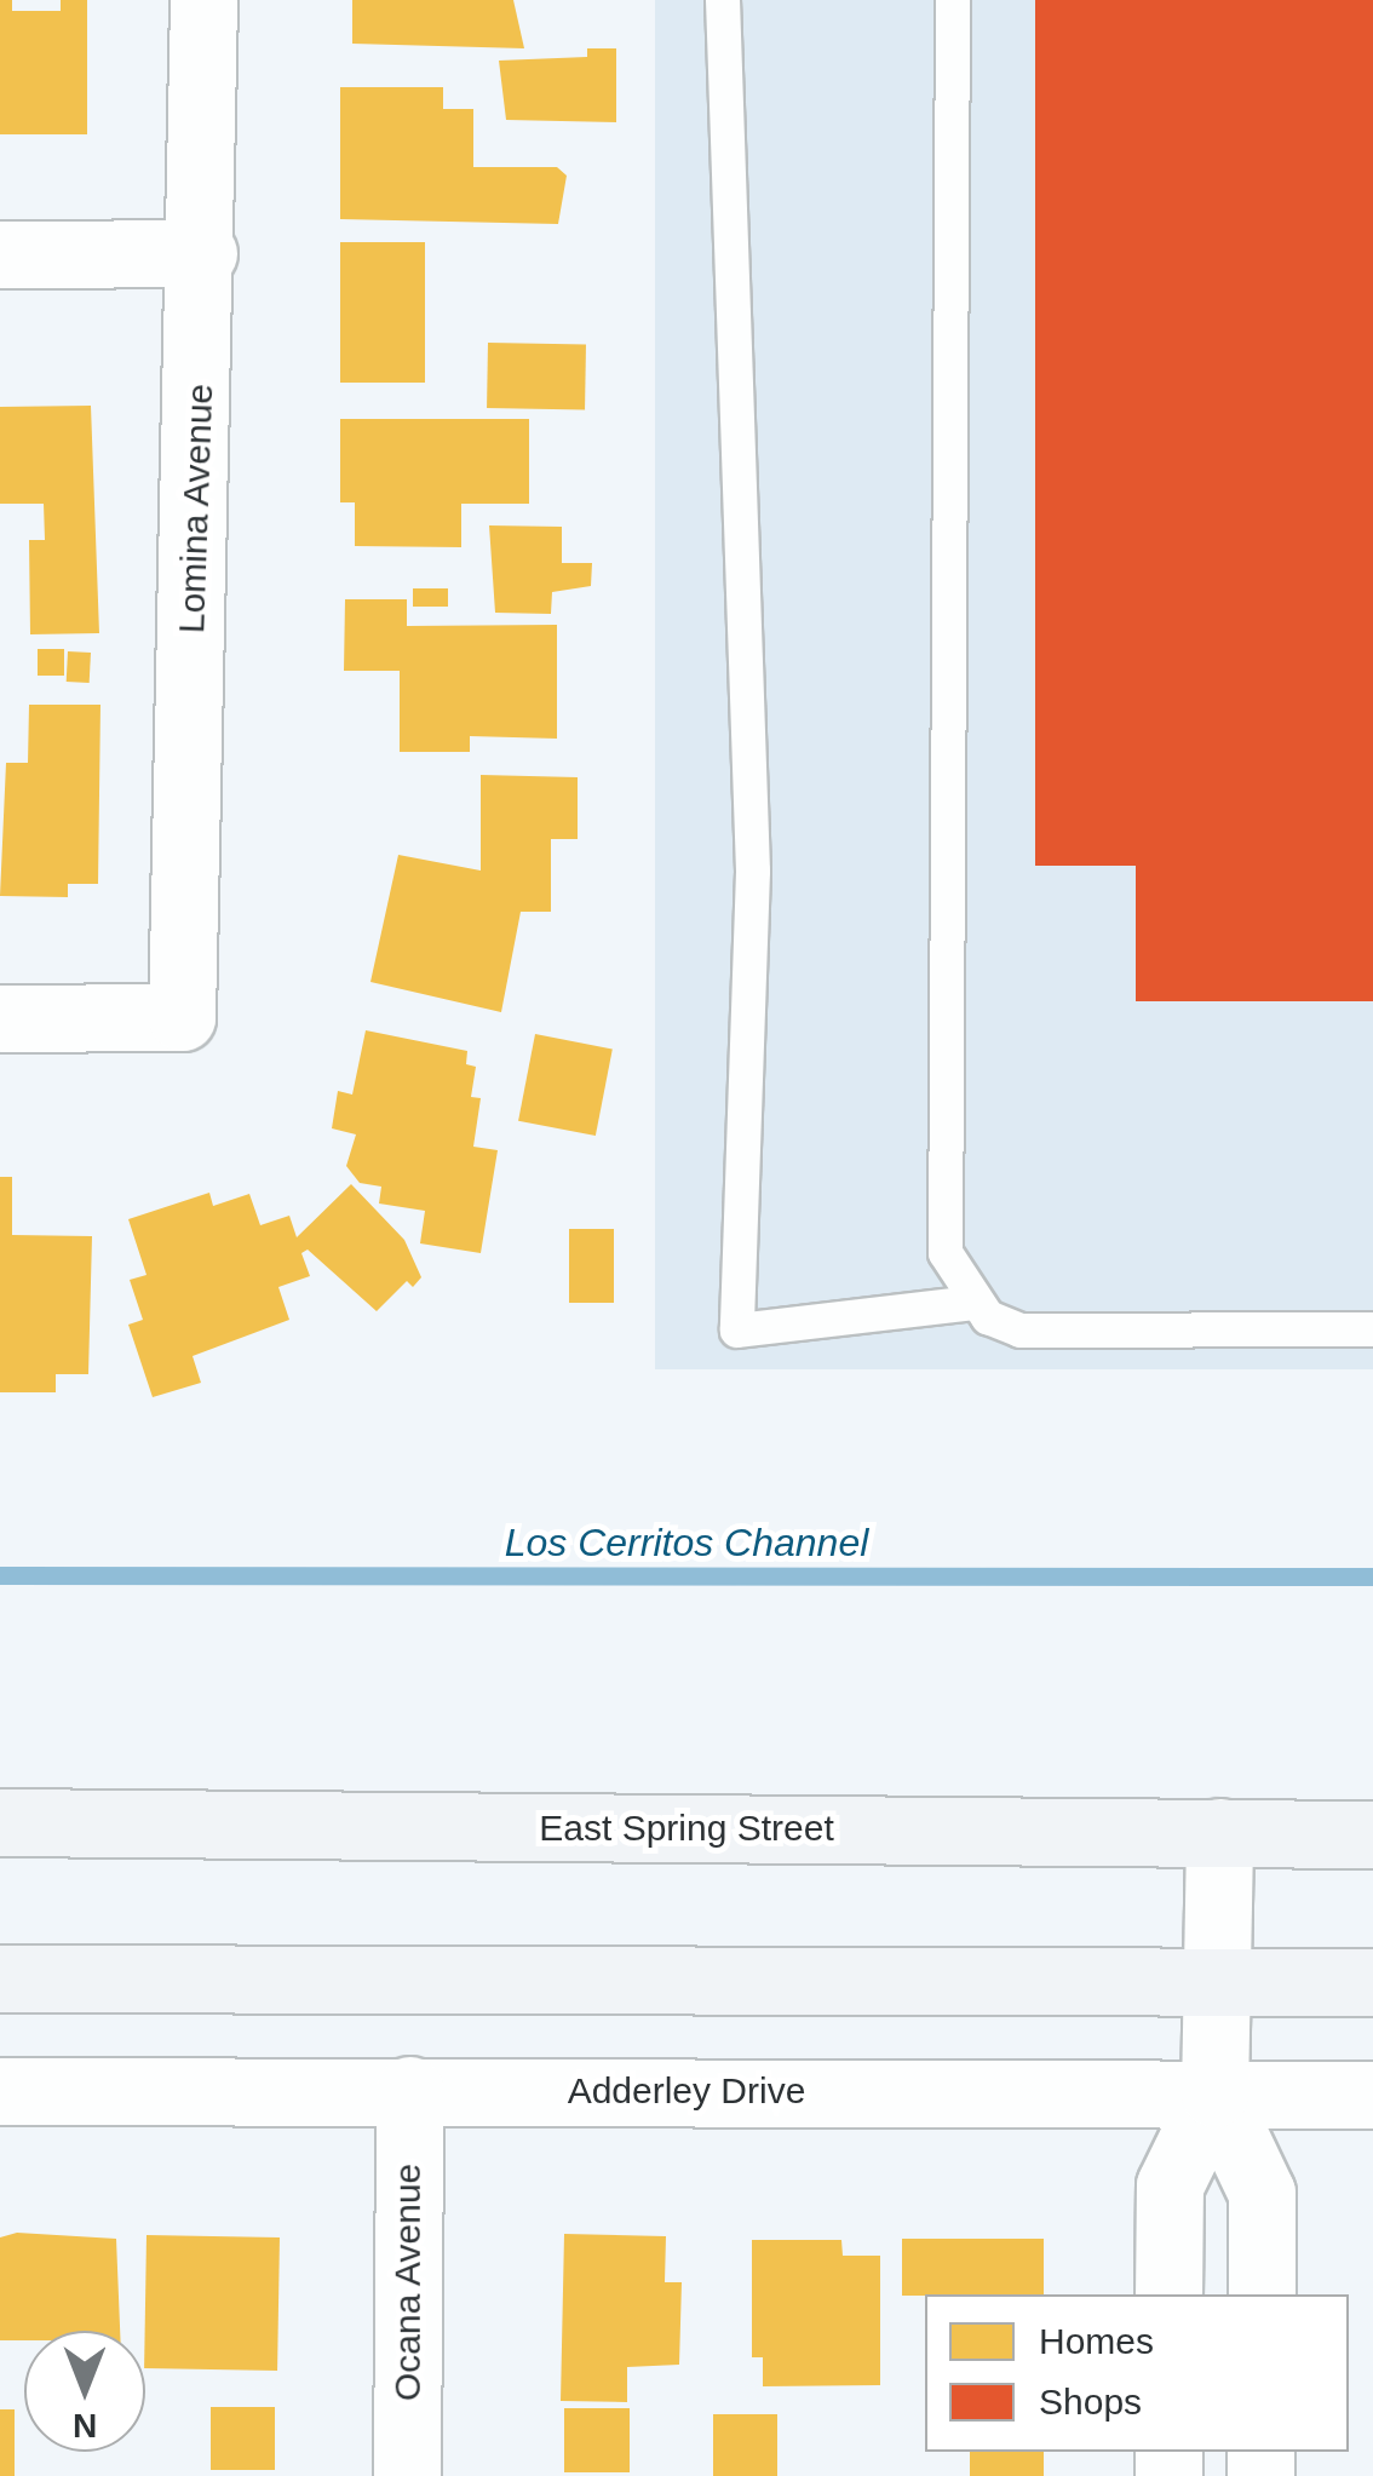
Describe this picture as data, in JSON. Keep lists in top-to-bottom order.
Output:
{
  "streets": {
    "main road": ["East Spring Street"],
    "street": ["Lomina Avenue", "Adderley Drive", "Ocana Avenue"]
  },
  "crossings": [
    ["Adderley Drive", "Ocana Avenue"]
  ],
  "water": ["Los Cerritos Channel"],
  "legend": ["Homes", "Shops"],
  "north": "bottom"
}
